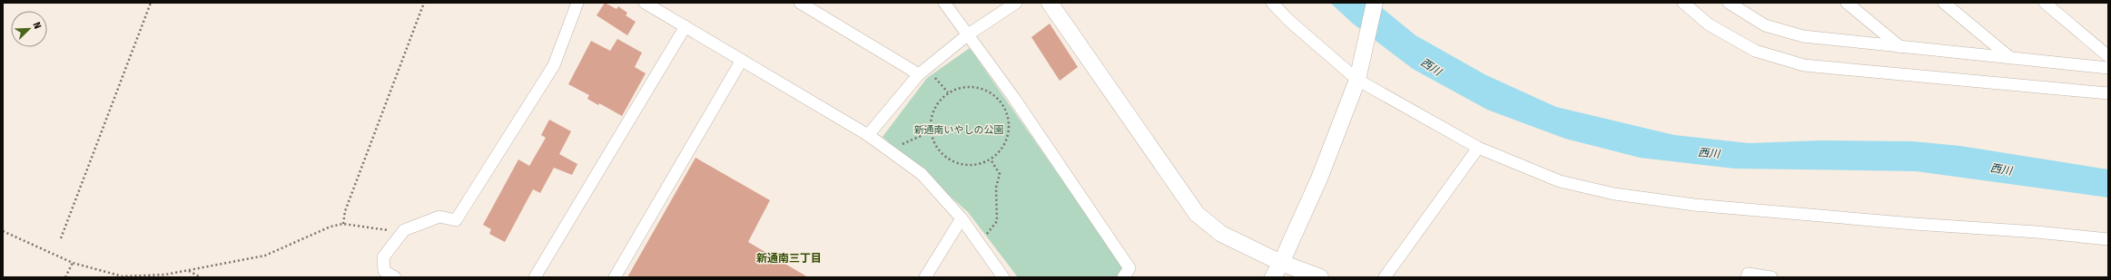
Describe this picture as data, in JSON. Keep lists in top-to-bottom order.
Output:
{
  "districts": ["新通南三丁目"],
  "water": ["西川"],
  "parks": ["新通南いやしの公園"],
  "north": "top right"
}
